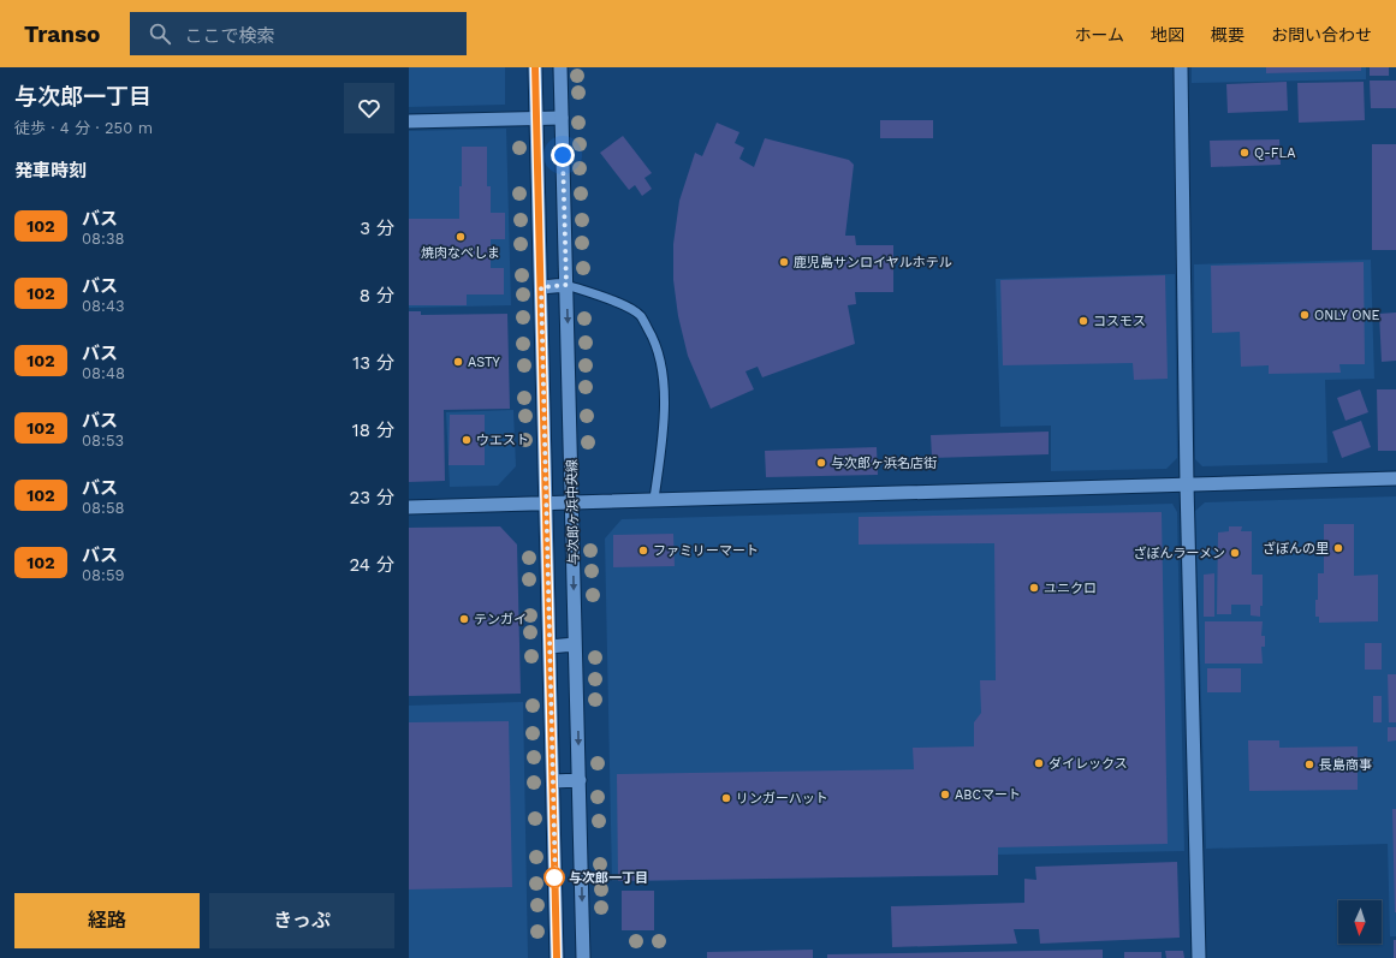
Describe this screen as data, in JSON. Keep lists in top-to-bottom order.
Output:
{
  "streets": {
    "street": ["与次郎ヶ浜中央線"]
  },
  "places": [
    "Q-FLA",
    "焼肉なべしま",
    "鹿児島サンロイヤルホテル",
    "ONLY ONE",
    "コスモス",
    "ASTY",
    "ウエスト",
    "与次郎ヶ浜名店街",
    "ざぼんの里",
    "ファミリーマート",
    "ざぼんラーメン",
    "ユニクロ",
    "テンガイ",
    "ダイレックス",
    "長島商事",
    "ABCマート",
    "リンガーハット",
    "与次郎一丁目"
  ],
  "lines": ["bus line 102"],
  "north": "bottom",
  "page": {
    "header": "Transo",
    "search": "ここで検索",
    "nav": [
      "ホーム",
      "地図",
      "概要",
      "お問い合わせ"
    ],
    "heading": [
      ["与次郎一丁目", "徒歩 · 4 分 · 250 m"],
      "発車時刻"
    ],
    "list": [
      {
        "mark": "102",
        "name": "バス",
        "note": "08:38",
        "value": "3 分"
      },
      {
        "mark": "102",
        "name": "バス",
        "note": "08:43",
        "value": "8 分"
      },
      {
        "mark": "102",
        "name": "バス",
        "note": "08:48",
        "value": "13 分"
      },
      {
        "mark": "102",
        "name": "バス",
        "note": "08:53",
        "value": "18 分"
      },
      {
        "mark": "102",
        "name": "バス",
        "note": "08:58",
        "value": "23 分"
      },
      {
        "mark": "102",
        "name": "バス",
        "note": "08:59",
        "value": "24 分"
      }
    ],
    "buttons": ["経路", "きっぷ"]
  }
}
